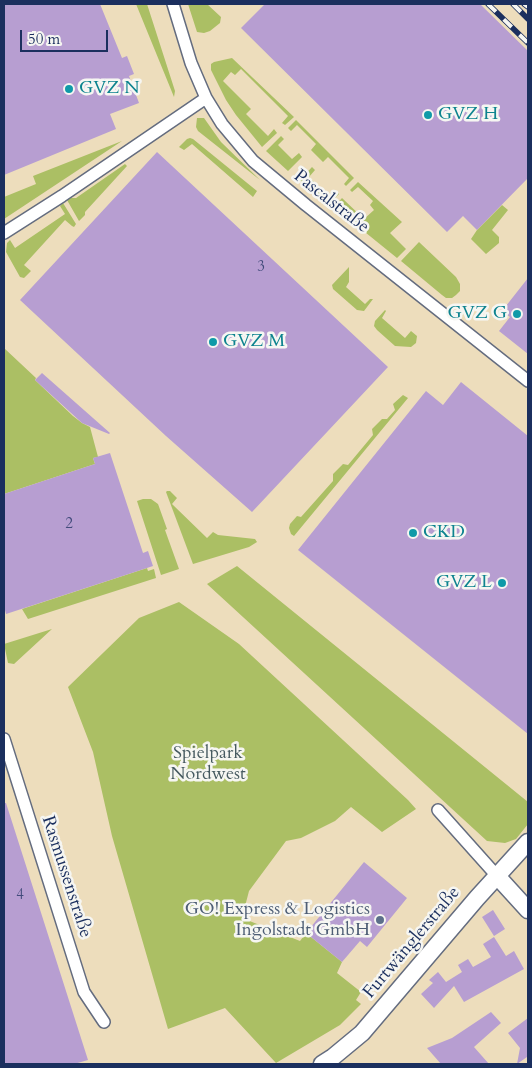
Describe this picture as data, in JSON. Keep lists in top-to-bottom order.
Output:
{
  "streets": {
    "street": ["Pascalstraße", "Rasmussenstraße", "Furtwänglerstraße"]
  },
  "parks": ["Spielpark Nordwest"],
  "places": [
    "GVZ N",
    "GVZ H",
    "GVZ G",
    "GVZ M",
    "CKD",
    "GVZ L",
    "GO! Express & Logistics Ingolstadt GmbH"
  ],
  "house_numbers": ["3", "2", "4"],
  "scale_bar": "50 m"
}
